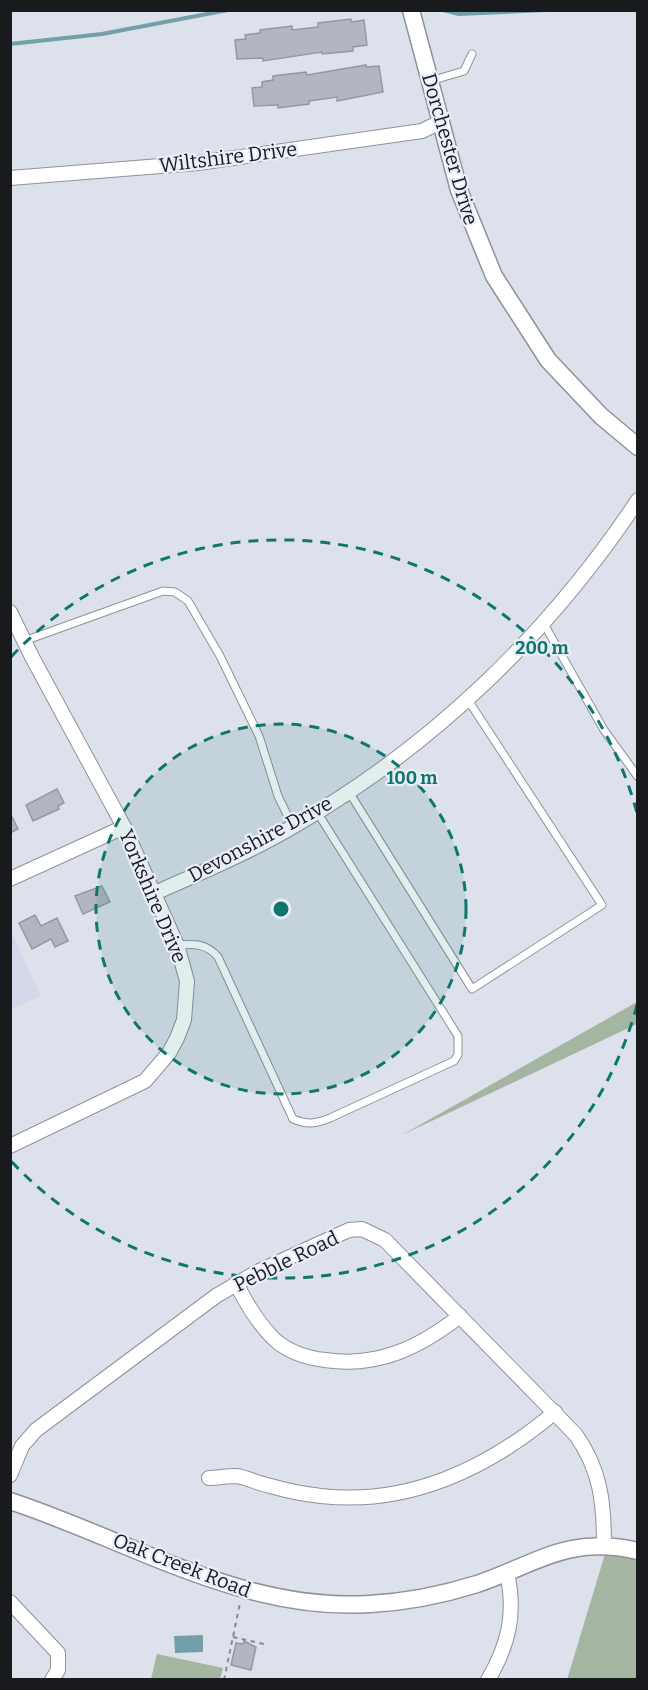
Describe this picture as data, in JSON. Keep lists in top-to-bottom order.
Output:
{
  "streets": {
    "street": [
      "Dorchester Drive",
      "Wiltshire Drive",
      "Devonshire Drive",
      "Yorkshire Drive",
      "Pebble Road",
      "Oak Creek Road"
    ]
  },
  "crossings": [
    ["Dorchester Drive", "Wiltshire Drive"],
    ["Devonshire Drive", "Yorkshire Drive"],
    ["Pebble Road", "Oak Creek Road"]
  ],
  "rings": ["200 m", "100 m"]
}
